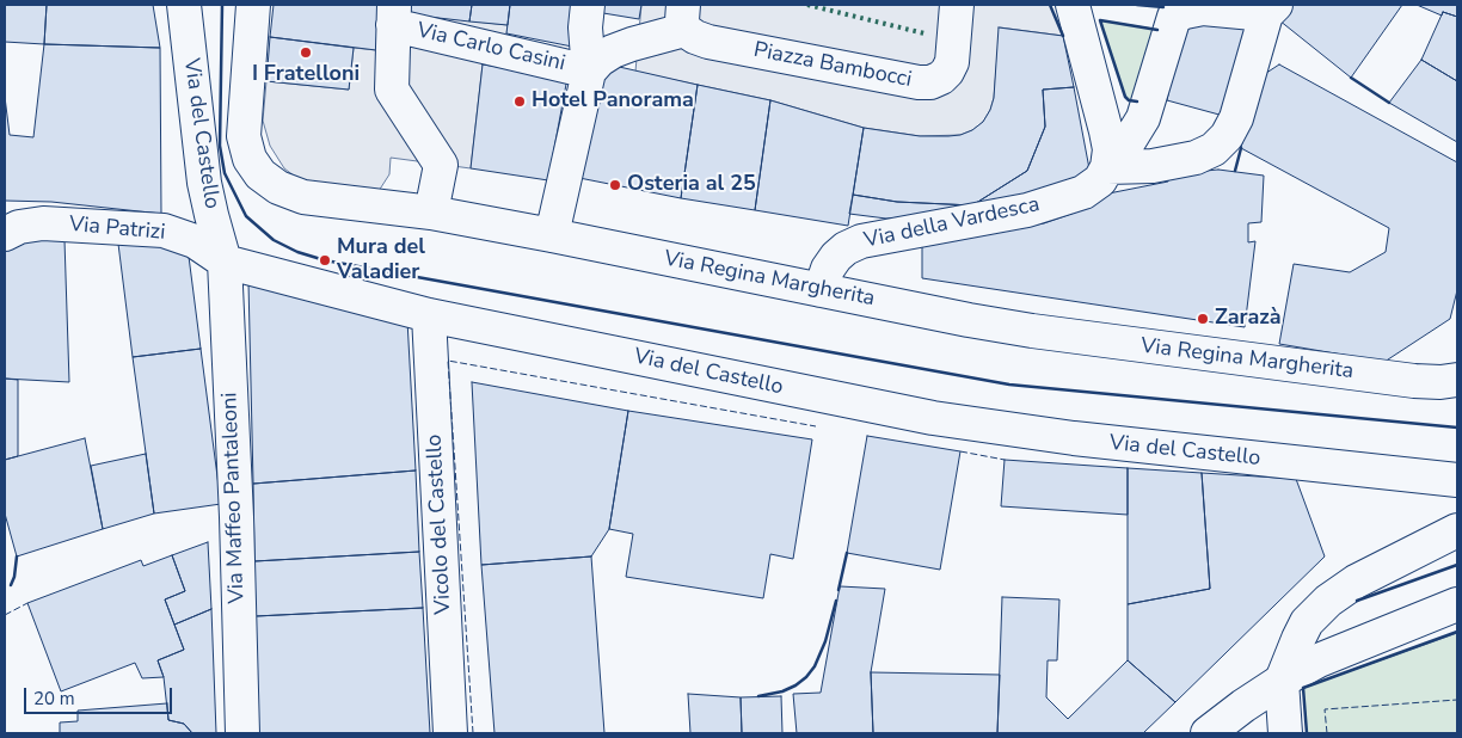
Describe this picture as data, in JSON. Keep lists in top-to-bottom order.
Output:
{
  "streets": {
    "street": [
      "Via Carlo Casini",
      "Piazza Bambocci",
      "Via del Castello",
      "Via della Vardesca",
      "Via Patrizi",
      "Via Regina Margherita",
      "Via Maffeo Pantaleoni",
      "Vicolo del Castello"
    ]
  },
  "crossings": [
    ["Via Carlo Casini", "Piazza Bambocci"],
    ["Via del Castello", "Via Patrizi"],
    ["Via del Castello", "Via Maffeo Pantaleoni"],
    ["Via del Castello", "Vicolo del Castello"],
    ["Via della Vardesca", "Via Regina Margherita"],
    ["Via Patrizi", "Via Maffeo Pantaleoni"]
  ],
  "places": [
    "I Fratelloni",
    "Hotel Panorama",
    "Osteria al 25",
    "Mura del Valadier",
    "Zarazà"
  ],
  "scale_bar": "20 m"
}
